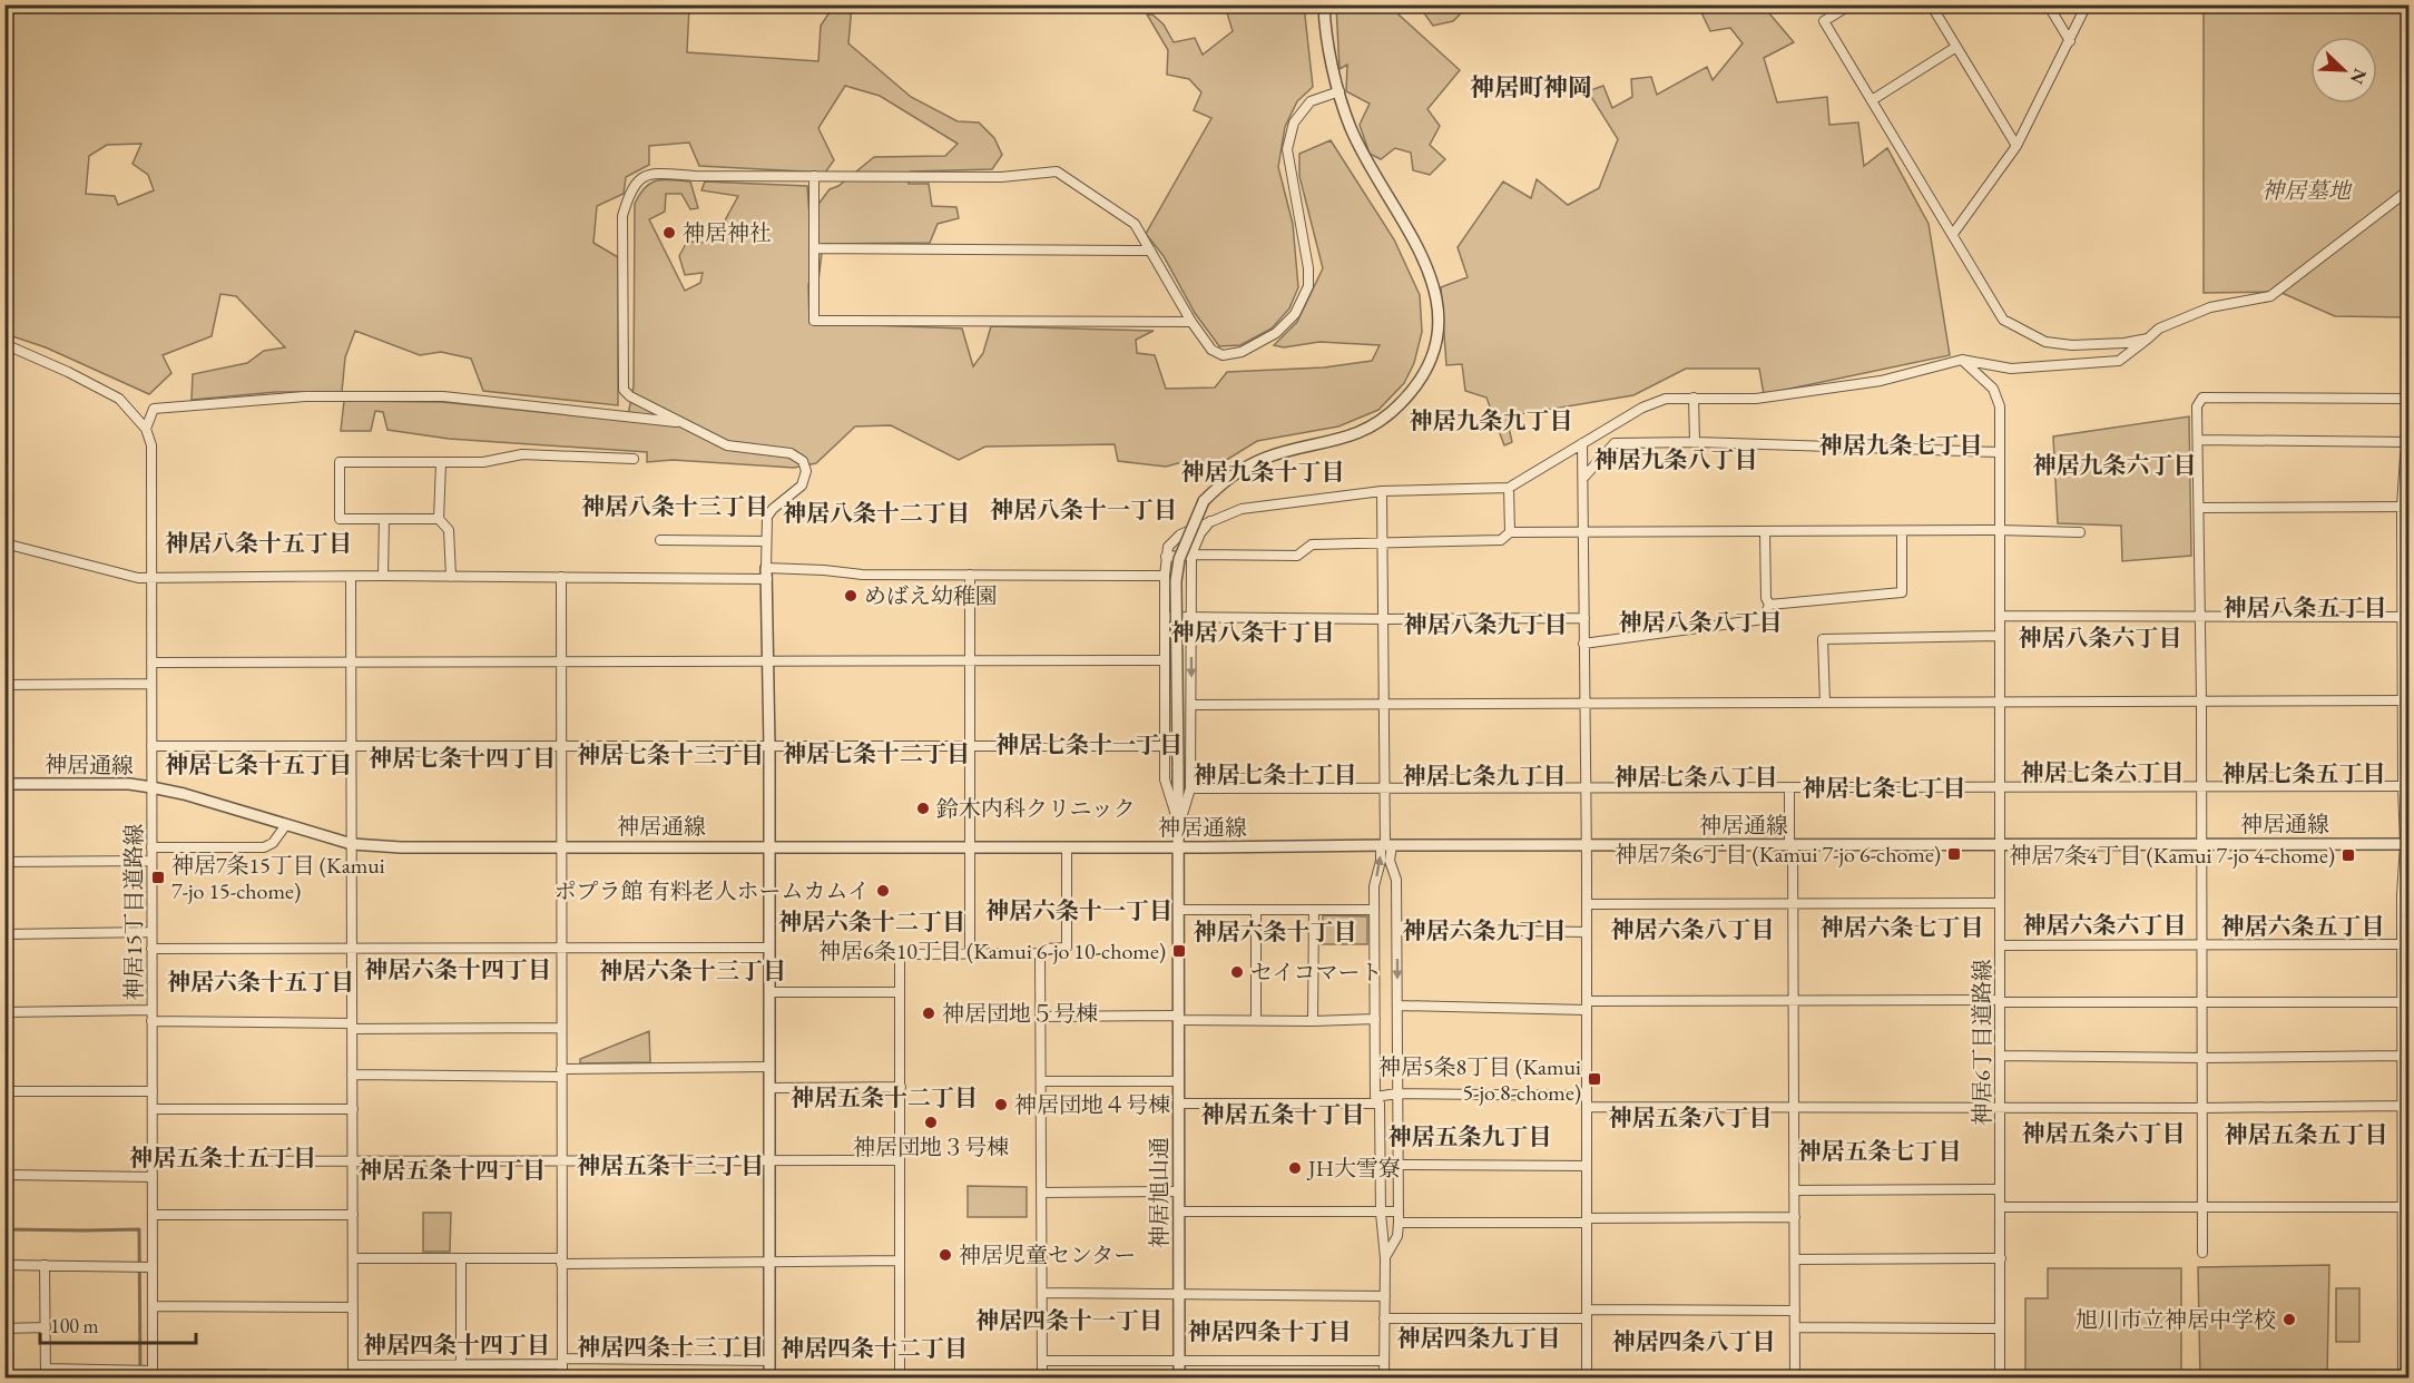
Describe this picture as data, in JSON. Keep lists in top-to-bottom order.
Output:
{
  "streets": {
    "street": [
      "神居通線",
      "神居15丁目道路線",
      "神居6丁目道路線",
      "神居旭山通"
    ]
  },
  "crossings": [
    ["神居通線", "神居15丁目道路線"],
    ["神居通線", "神居6丁目道路線"],
    ["神居通線", "神居旭山通"]
  ],
  "districts": [
    "神居町神岡",
    "神居九条九丁目",
    "神居九条七丁目",
    "神居九条八丁目",
    "神居九条六丁目",
    "神居九条十丁目",
    "神居八条十三丁目",
    "神居八条十一丁目",
    "神居八条十二丁目",
    "神居八条十五丁目",
    "神居八条五丁目",
    "神居八条八丁目",
    "神居八条九丁目",
    "神居八条十丁目",
    "神居八条六丁目",
    "神居七条十一丁目",
    "神居七条十二丁目",
    "神居七条十三丁目",
    "神居七条十四丁目",
    "神居七条十五丁目",
    "神居七条六丁目",
    "神居七条五丁目",
    "神居七条十丁目",
    "神居七条九丁目",
    "神居七条八丁目",
    "神居七条七丁目",
    "神居六条十一丁目",
    "神居六条十二丁目",
    "神居六条六丁目",
    "神居六条五丁目",
    "神居六条七丁目",
    "神居六条八丁目",
    "神居六条九丁目",
    "神居六条十丁目",
    "神居六条十四丁目",
    "神居六条十三丁目",
    "神居六条十五丁目",
    "神居五条十二丁目",
    "神居五条十丁目",
    "神居五条八丁目",
    "神居五条六丁目",
    "神居五条五丁目",
    "神居五条九丁目",
    "神居五条七丁目",
    "神居五条十五丁目",
    "神居五条十三丁目",
    "神居五条十四丁目",
    "神居四条十一丁目",
    "神居四条十丁目",
    "神居四条九丁目",
    "神居四条八丁目",
    "神居四条十四丁目",
    "神居四条十三丁目",
    "神居四条十二丁目"
  ],
  "parks": ["神居墓地"],
  "places": {
    "other": [
      "神居神社",
      "めばえ幼稚園",
      "鈴木内科クリニック",
      "ポプラ館 有料老人ホームカムイ",
      "セイコマート",
      "神居団地５号棟",
      "神居団地４号棟",
      "神居団地３号棟",
      "JH大雪寮",
      "神居児童センター",
      "旭川市立神居中学校"
    ],
    "transit": [
      "神居7条6丁目 (Kamui 7-jo 6-chome)",
      "神居7条4丁目 (Kamui 7-jo 4-chome)",
      "神居7条15丁目 (Kamui 7-jo 15-chome)",
      "神居6条10丁目 (Kamui 6-jo 10-chome)",
      "神居5条8丁目 (Kamui 5-jo 8-chome)"
    ]
  },
  "scale_bar": "100 m",
  "north": "bottom right"
}
